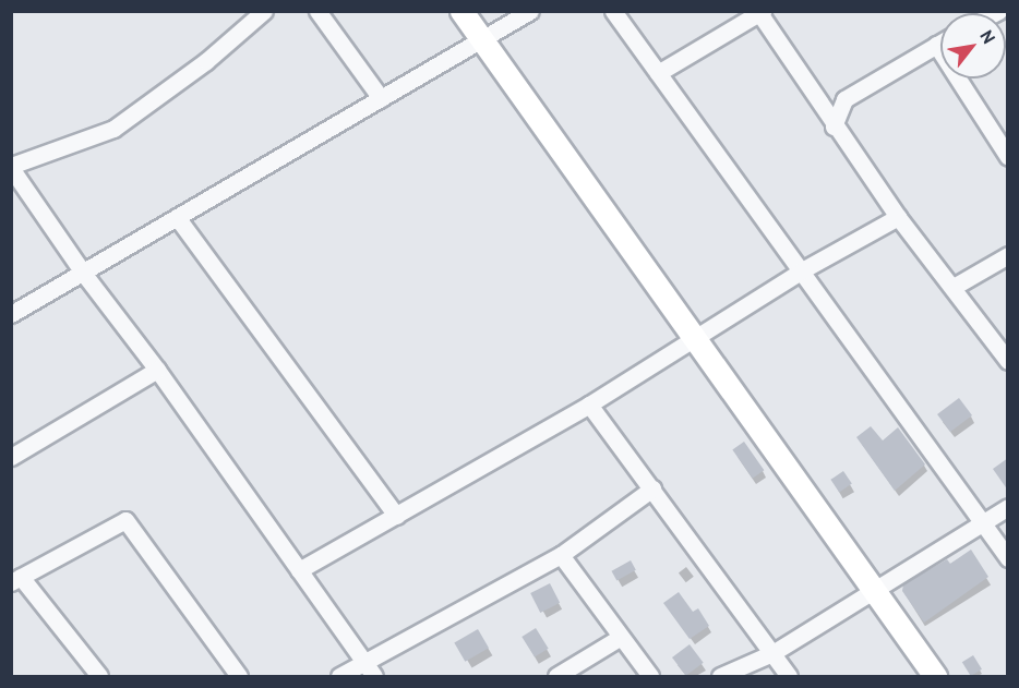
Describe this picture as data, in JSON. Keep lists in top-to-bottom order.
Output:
{
  "north": "top right"
}
